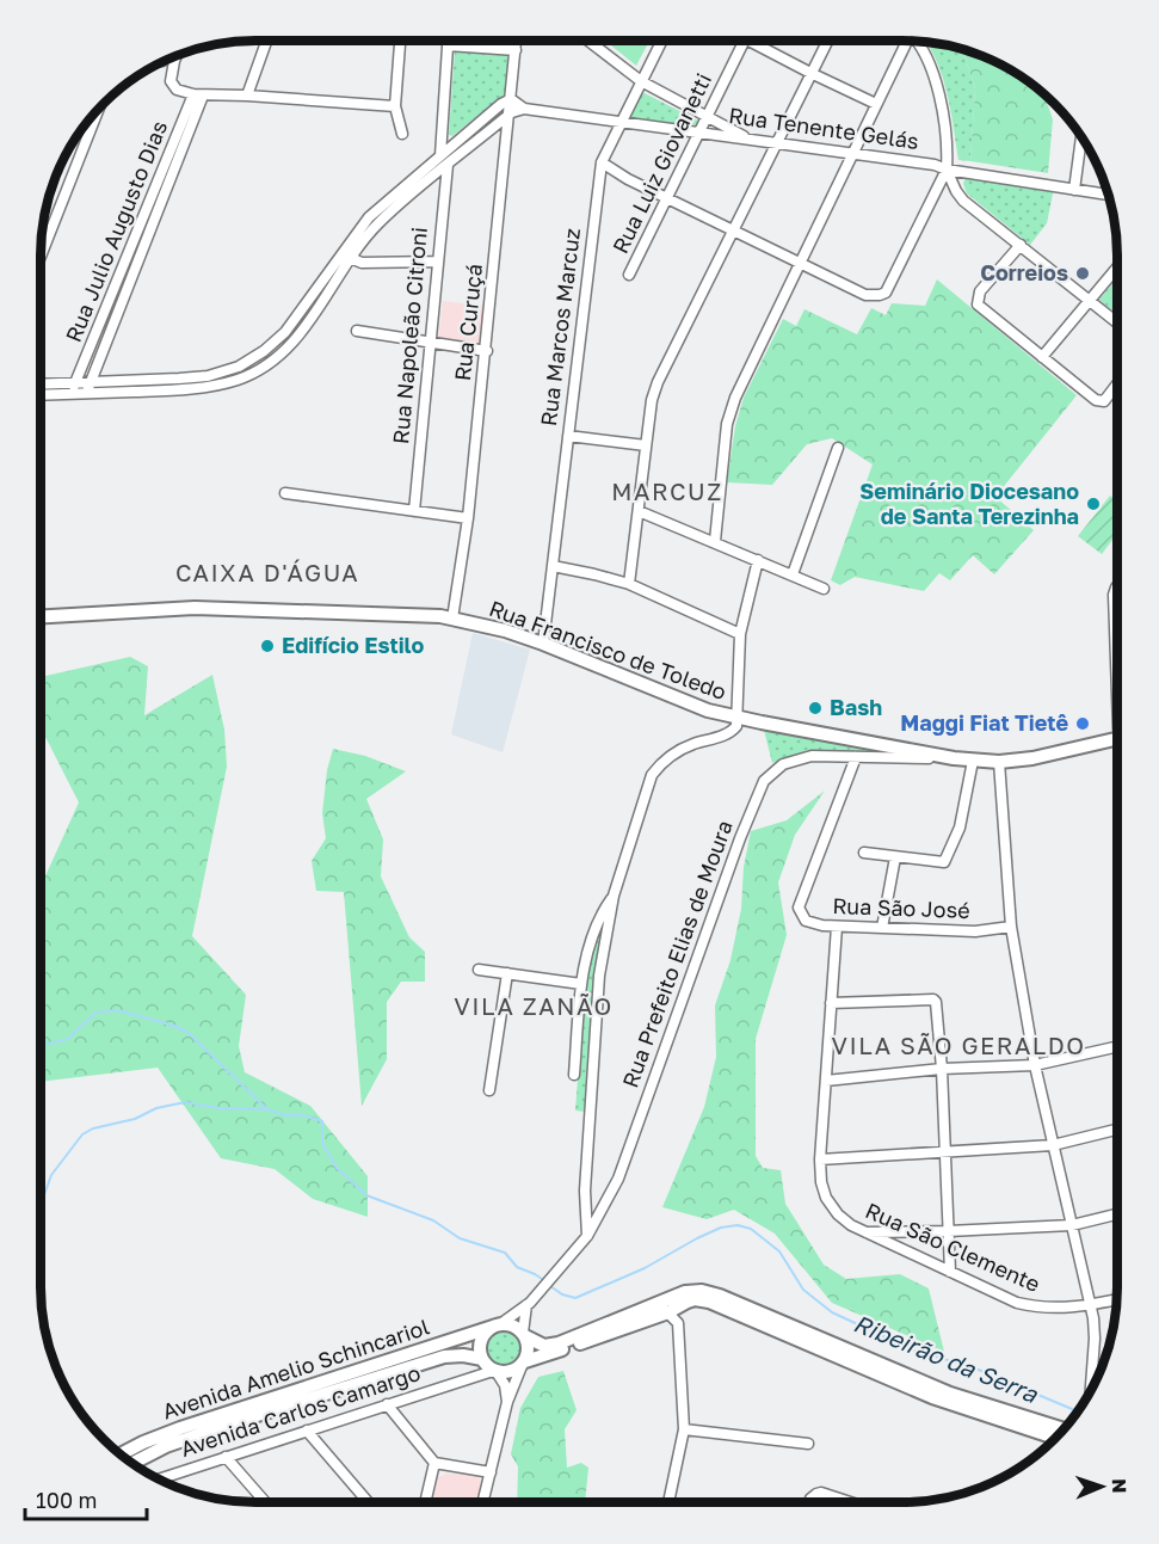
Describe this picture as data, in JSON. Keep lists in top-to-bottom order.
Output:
{
  "streets": {
    "main road": ["Rua Francisco de Toledo", "Avenida Amelio Schincariol"],
    "street": [
      "Rua Tenente Gelás",
      "Rua Luiz Giovanetti",
      "Rua Julio Augusto Dias",
      "Rua Curuçá",
      "Rua Marcos Marcuz",
      "Rua Napoleão Citroni",
      "Rua São José",
      "Rua Prefeito Elias de Moura",
      "Rua São Clemente",
      "Avenida Carlos Camargo"
    ]
  },
  "crossings": [
    ["Rua Tenente Gelás", "Rua Luiz Giovanetti"],
    ["Rua Tenente Gelás", "Rua Curuçá"],
    ["Rua Tenente Gelás", "Rua Marcos Marcuz"],
    ["Rua Tenente Gelás", "Rua Napoleão Citroni"],
    ["Rua Curuçá", "Rua Francisco de Toledo"],
    ["Rua Marcos Marcuz", "Rua Francisco de Toledo"],
    ["Rua Francisco de Toledo", "Rua Prefeito Elias de Moura"],
    ["Rua São José", "Rua Prefeito Elias de Moura"],
    ["Rua São José", "Rua São Clemente"],
    ["Rua Prefeito Elias de Moura", "Avenida Amelio Schincariol"],
    ["Rua Prefeito Elias de Moura", "Avenida Carlos Camargo"],
    ["Avenida Amelio Schincariol", "Avenida Carlos Camargo"]
  ],
  "districts": [
    "MARCUZ",
    "CAIXA D'ÁGUA",
    "VILA ZANÃO",
    "VILA SÃO GERALDO"
  ],
  "water": ["Ribeirão da Serra"],
  "places": [
    "Correios",
    "Seminário Diocesano de Santa Terezinha",
    "Edifício Estilo",
    "Bash",
    "Maggi Fiat Tietê"
  ],
  "scale_bar": "100 m",
  "north": "right"
}
